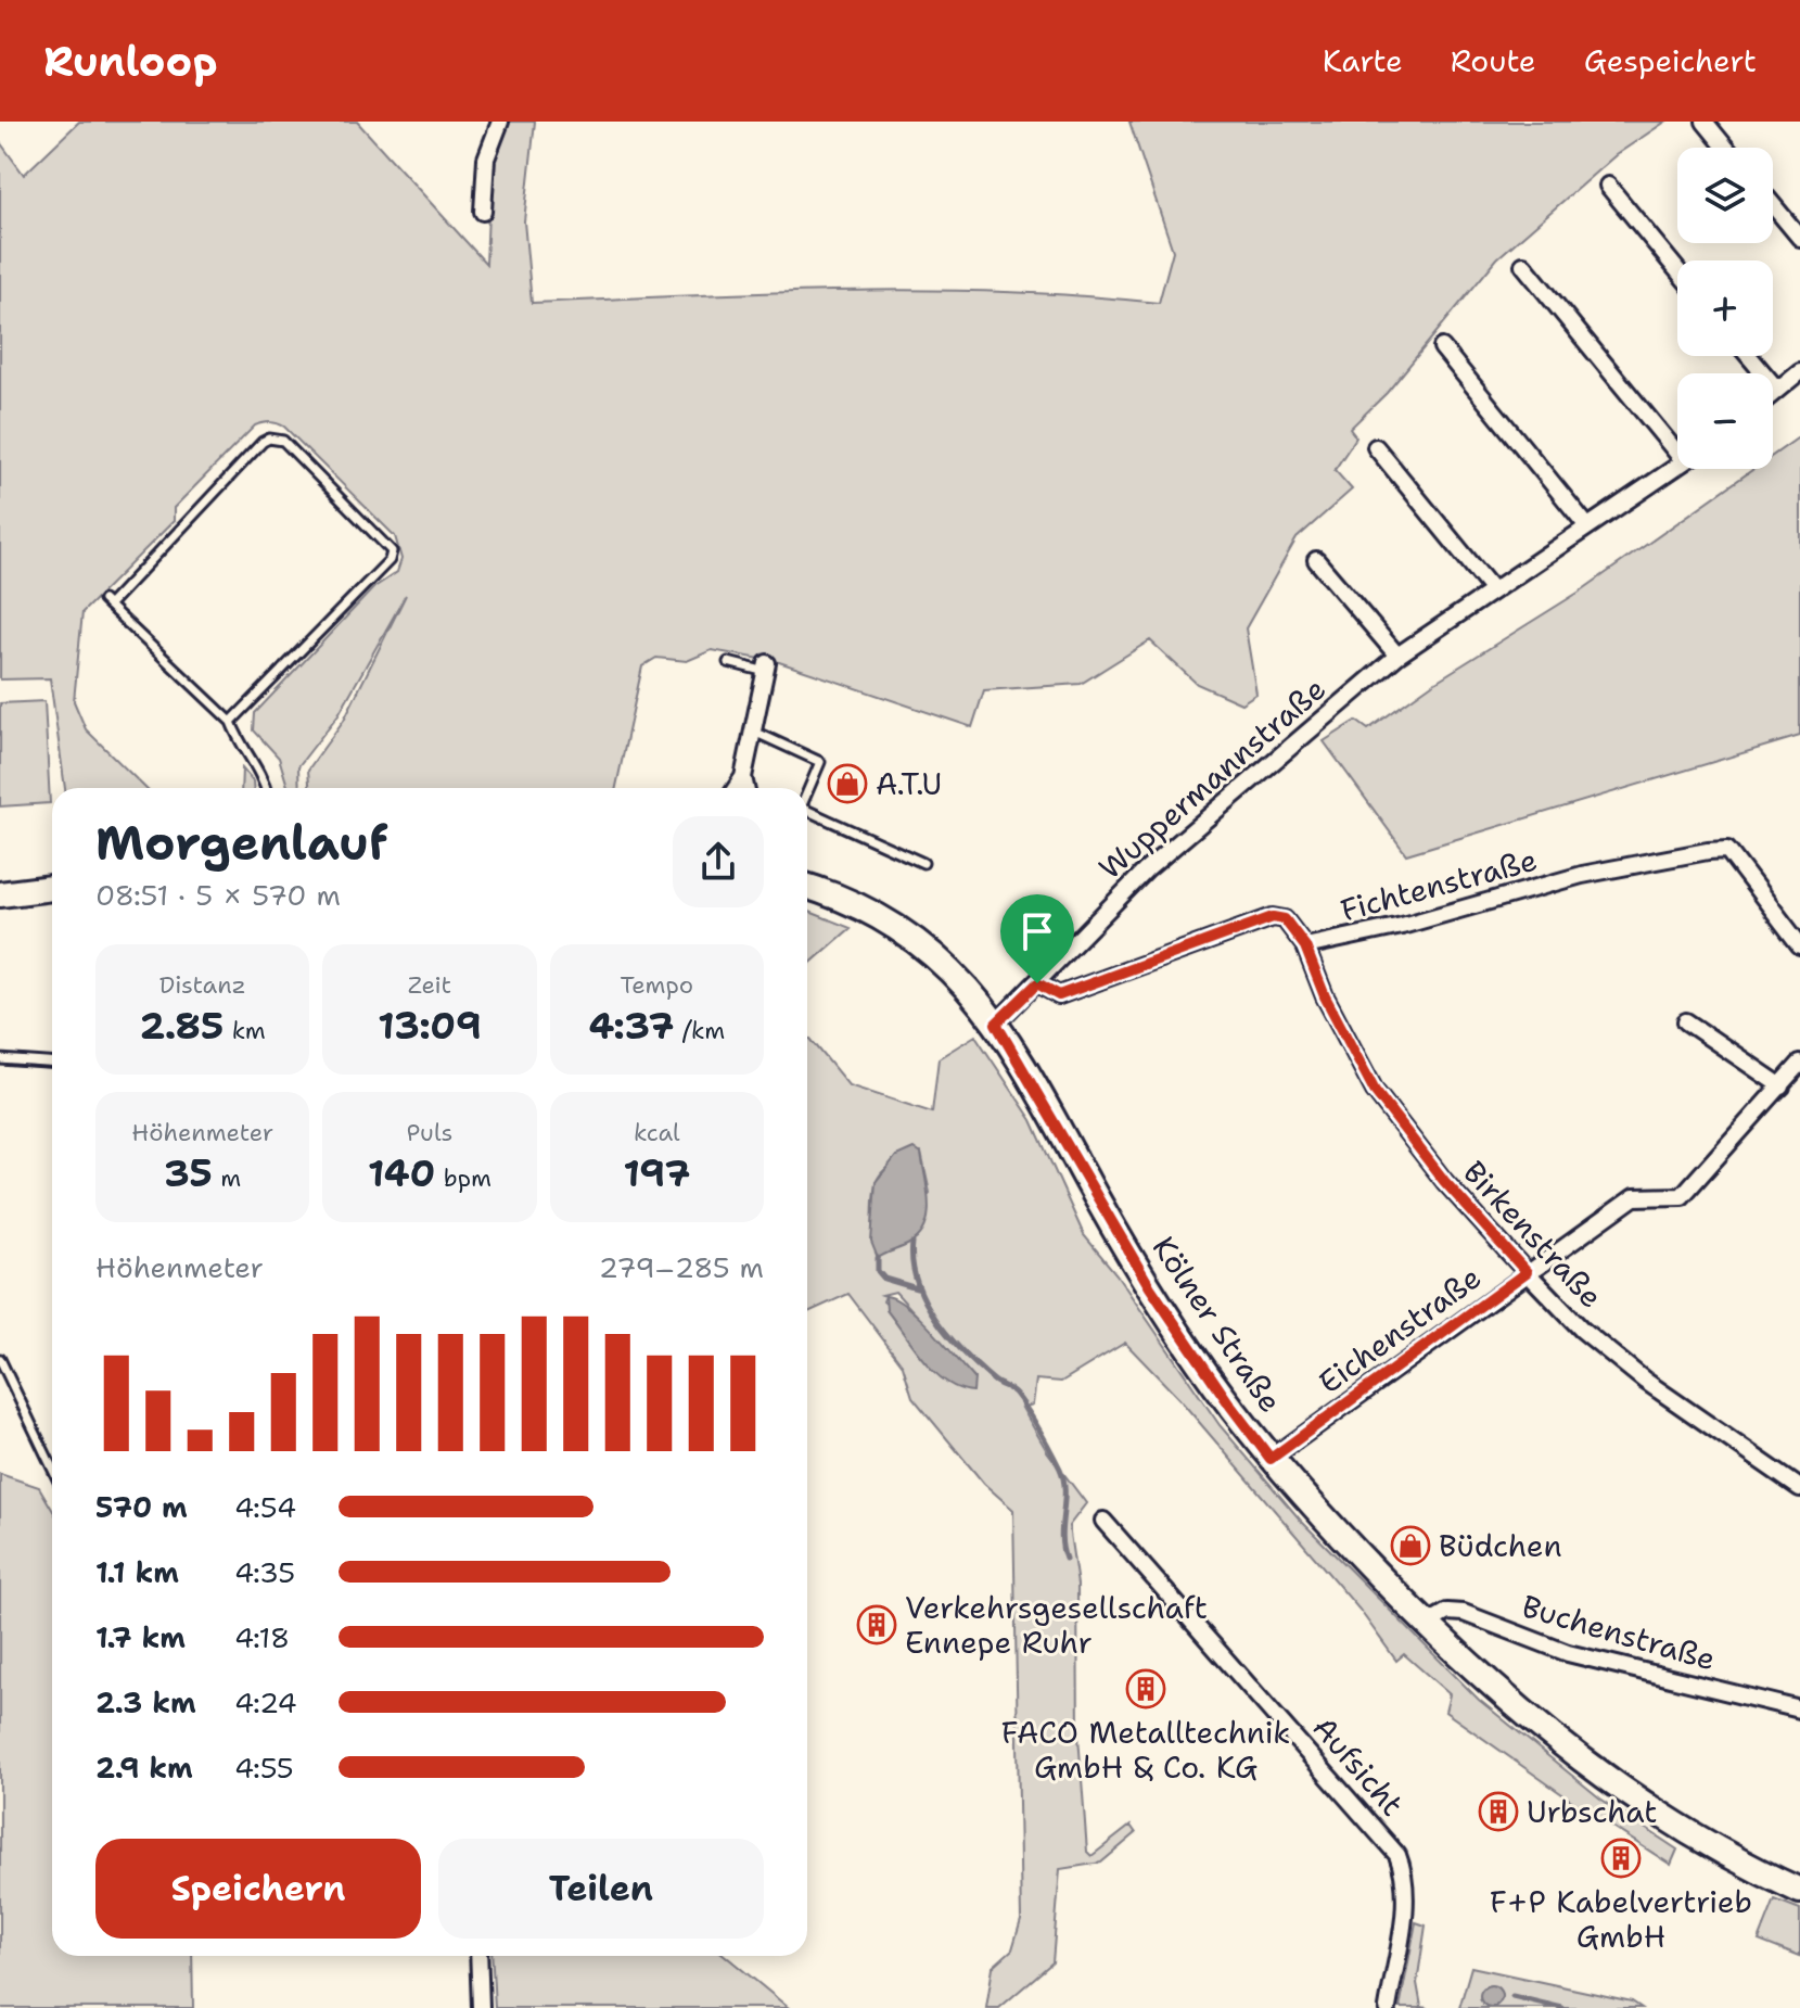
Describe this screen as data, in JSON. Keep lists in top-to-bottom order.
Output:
{
  "streets": {
    "main road": ["Kölner Straße"],
    "street": [
      "Wuppermannstraße",
      "Fichtenstraße",
      "Birkenstraße",
      "Eichenstraße",
      "Buchenstraße",
      "Aufsicht"
    ]
  },
  "crossings": [
    ["Wuppermannstraße", "Fichtenstraße"],
    ["Wuppermannstraße", "Kölner Straße"],
    ["Fichtenstraße", "Birkenstraße"],
    ["Birkenstraße", "Eichenstraße"],
    ["Kölner Straße", "Eichenstraße"],
    ["Kölner Straße", "Buchenstraße"]
  ],
  "places": {
    "shop": ["A.T.U", "Büdchen"],
    "building": [
      "Verkehrsgesellschaft Ennepe Ruhr",
      "FACO Metalltechnik GmbH & Co. KG",
      "Urbschat",
      "F+P Kabelvertrieb GmbH"
    ]
  },
  "page": {
    "header": "Runloop",
    "nav": ["Karte", "Route", "Gespeichert"],
    "map_buttons": ["+", "−"],
    "heading": ["Morgenlauf", "08:51 · 5 × 570 m"],
    "stats": [
      ["Distanz", "2.85 km"],
      ["Zeit", "13:09"],
      ["Tempo", "4:37 /km"],
      ["Höhenmeter", "35 m"],
      ["Puls", "140 bpm"],
      ["kcal", "197"]
    ],
    "chart": ["Höhenmeter", "279–285 m"],
    "list": [
      {
        "name": "570 m",
        "note": "4:54"
      },
      {
        "name": "1.1 km",
        "note": "4:35"
      },
      {
        "name": "1.7 km",
        "note": "4:18"
      },
      {
        "name": "2.3 km",
        "note": "4:24"
      },
      {
        "name": "2.9 km",
        "note": "4:55"
      }
    ],
    "buttons": ["Speichern", "Teilen"]
  }
}
